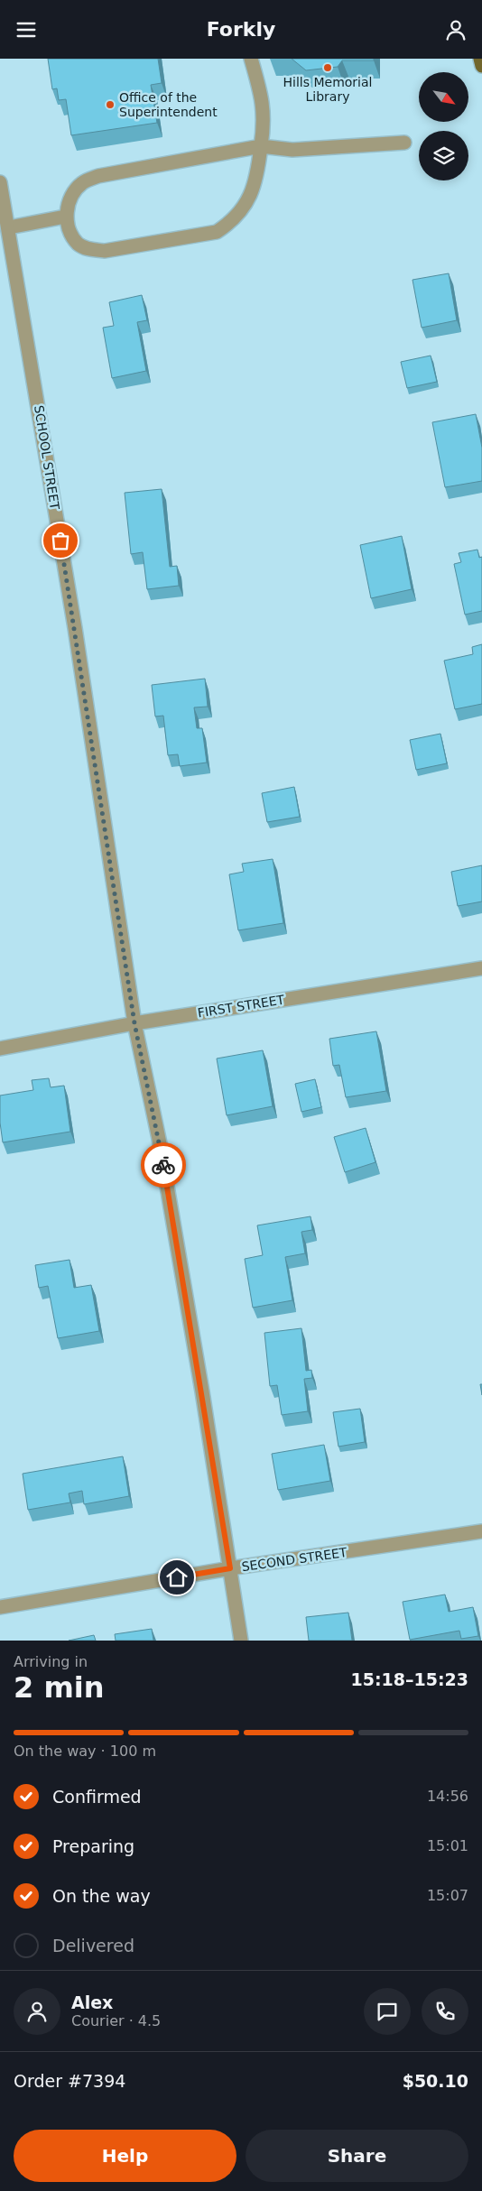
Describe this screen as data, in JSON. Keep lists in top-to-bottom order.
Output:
{
  "streets": {
    "street": ["SCHOOL STREET", "FIRST STREET", "SECOND STREET"]
  },
  "crossings": [
    ["SCHOOL STREET", "FIRST STREET"],
    ["SCHOOL STREET", "SECOND STREET"]
  ],
  "places": ["Hills Memorial Library", "Office of the Superintendent"],
  "north": "bottom right",
  "page": {
    "header": "Forkly",
    "heading": ["2 min", "Arriving in", "15:18–15:23"],
    "panel": [
      "Alex",
      "Courier · 4.5",
      "Order #7394",
      "$50.10"
    ],
    "bar": "On the way · 100 m",
    "list": [
      ["Confirmed", "14:56"],
      ["Preparing", "15:01"],
      ["On the way", "15:07"],
      "Delivered"
    ],
    "buttons": ["Help", "Share"]
  }
}
